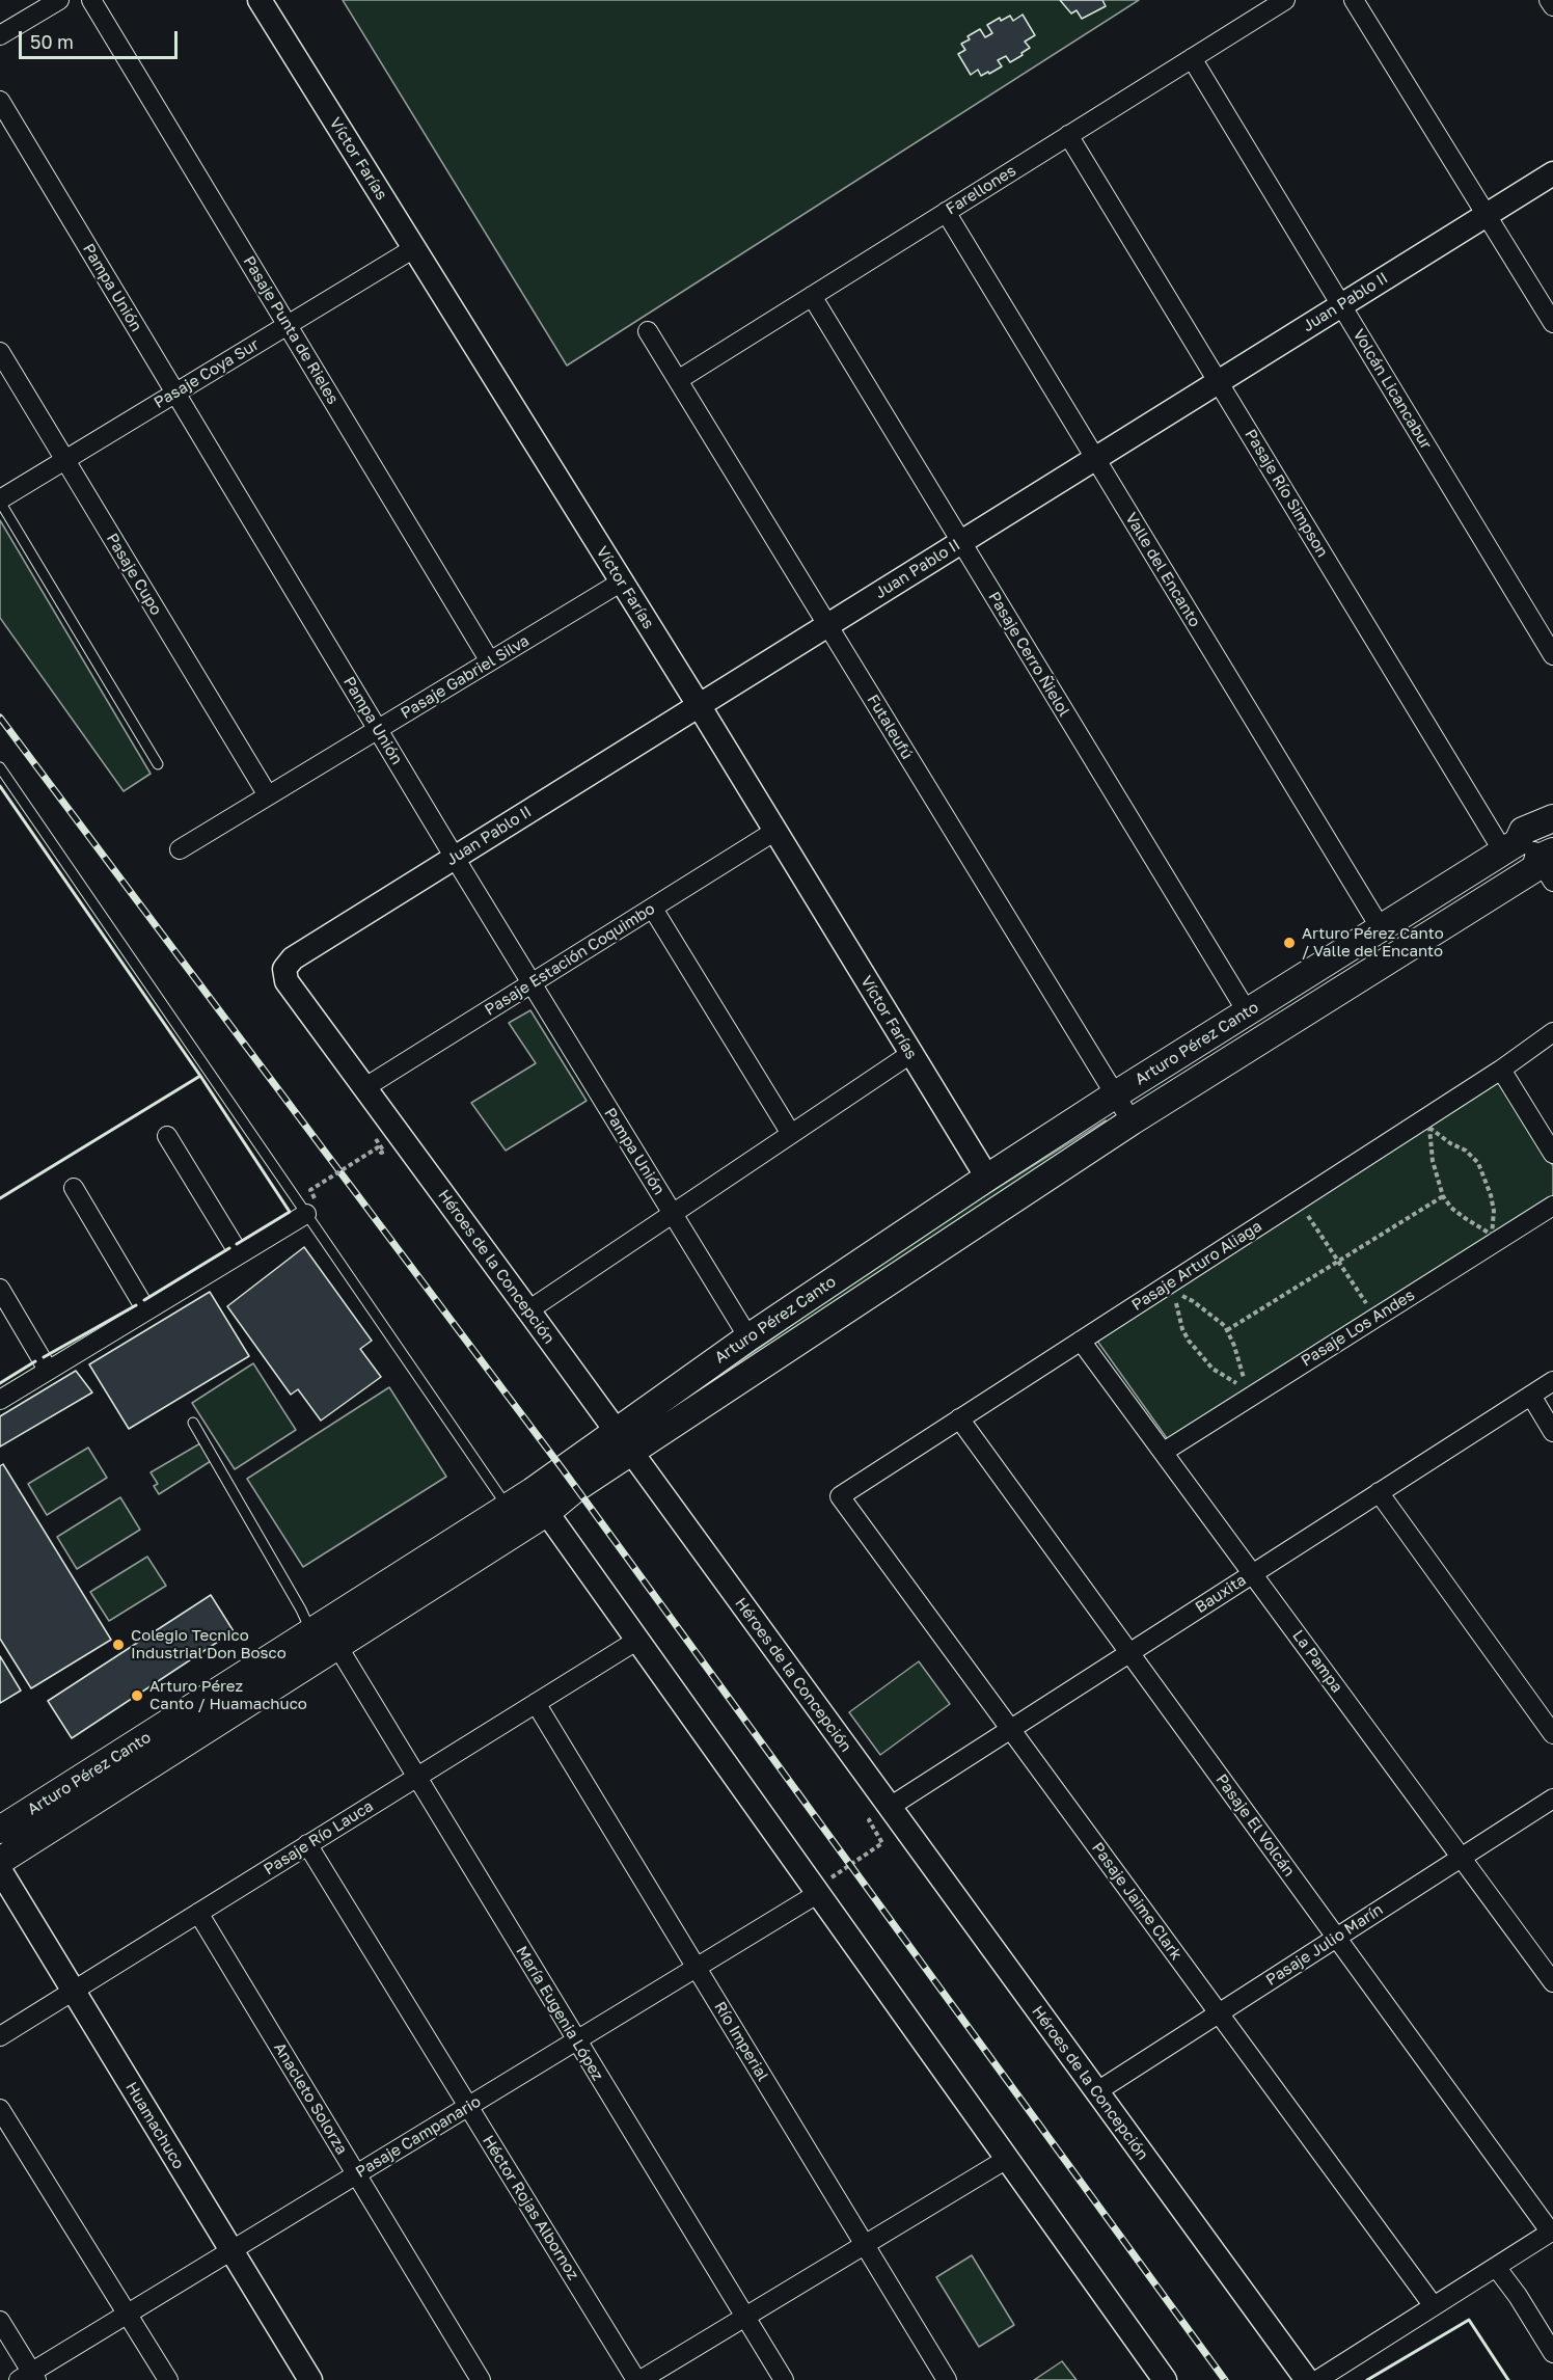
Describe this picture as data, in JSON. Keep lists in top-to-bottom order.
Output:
{
  "streets": {
    "main road": ["Arturo Pérez Canto"],
    "street": [
      "Víctor Farías",
      "Farellones",
      "Pampa Unión",
      "Juan Pablo II",
      "Pasaje Punta de Rieles",
      "Pasaje Coya Sur",
      "Volcán Licancabur",
      "Pasaje Río Simpson",
      "Valle del Encanto",
      "Pasaje Cupo",
      "Pasaje Cerro Ñielol",
      "Pasaje Gabriel Silva",
      "Futaleufú",
      "Pasaje Estación Coquimbo",
      "Pasaje Arturo Aliaga",
      "Héroes de la Concepción",
      "Pasaje Los Andes",
      "Bauxita",
      "La Pampa",
      "Pasaje El Volcán",
      "Pasaje Río Lauca",
      "Pasaje Jaime Clark",
      "Pasaje Julio Marín",
      "María Eugenia López",
      "Río Imperial",
      "Anacleto Solorza",
      "Huamachuco",
      "Pasaje Campanario",
      "Héctor Rojas Albornoz"
    ]
  },
  "crossings": [
    ["Víctor Farías", "Juan Pablo II"],
    ["Víctor Farías", "Pasaje Coya Sur"],
    ["Víctor Farías", "Pasaje Gabriel Silva"],
    ["Víctor Farías", "Pasaje Estación Coquimbo"],
    ["Víctor Farías", "Arturo Pérez Canto"],
    ["Farellones", "Volcán Licancabur"],
    ["Farellones", "Pasaje Río Simpson"],
    ["Farellones", "Valle del Encanto"],
    ["Farellones", "Pasaje Cerro Ñielol"],
    ["Farellones", "Futaleufú"],
    ["Pampa Unión", "Juan Pablo II"],
    ["Pampa Unión", "Pasaje Coya Sur"],
    ["Pampa Unión", "Pasaje Gabriel Silva"],
    ["Pampa Unión", "Pasaje Estación Coquimbo"],
    ["Pampa Unión", "Arturo Pérez Canto"],
    ["Juan Pablo II", "Volcán Licancabur"],
    ["Juan Pablo II", "Pasaje Río Simpson"],
    ["Juan Pablo II", "Valle del Encanto"],
    ["Juan Pablo II", "Pasaje Cerro Ñielol"],
    ["Juan Pablo II", "Futaleufú"],
    ["Juan Pablo II", "Héroes de la Concepción"],
    ["Pasaje Punta de Rieles", "Pasaje Coya Sur"],
    ["Pasaje Punta de Rieles", "Pasaje Gabriel Silva"],
    ["Pasaje Coya Sur", "Pasaje Cupo"],
    ["Pasaje Río Simpson", "Arturo Pérez Canto"],
    ["Valle del Encanto", "Arturo Pérez Canto"],
    ["Pasaje Cupo", "Pasaje Gabriel Silva"],
    ["Pasaje Cerro Ñielol", "Arturo Pérez Canto"],
    ["Futaleufú", "Arturo Pérez Canto"],
    ["Pasaje Estación Coquimbo", "Héroes de la Concepción"],
    ["Arturo Pérez Canto", "Héroes de la Concepción"],
    ["Arturo Pérez Canto", "María Eugenia López"],
    ["Pasaje Arturo Aliaga", "La Pampa"],
    ["Pasaje Arturo Aliaga", "Pasaje El Volcán"],
    ["Pasaje Arturo Aliaga", "Pasaje Jaime Clark"],
    ["Héroes de la Concepción", "Bauxita"],
    ["Héroes de la Concepción", "Pasaje Julio Marín"],
    ["Pasaje Los Andes", "La Pampa"],
    ["Bauxita", "La Pampa"],
    ["Bauxita", "Pasaje El Volcán"],
    ["Bauxita", "Pasaje Jaime Clark"],
    ["La Pampa", "Pasaje Julio Marín"],
    ["Pasaje El Volcán", "Pasaje Julio Marín"],
    ["Pasaje Río Lauca", "María Eugenia López"],
    ["Pasaje Río Lauca", "Río Imperial"],
    ["Pasaje Río Lauca", "Anacleto Solorza"],
    ["Pasaje Río Lauca", "Huamachuco"],
    ["Pasaje Río Lauca", "Héctor Rojas Albornoz"],
    ["Pasaje Jaime Clark", "Pasaje Julio Marín"],
    ["María Eugenia López", "Pasaje Campanario"],
    ["Río Imperial", "Pasaje Campanario"],
    ["Anacleto Solorza", "Pasaje Campanario"],
    ["Huamachuco", "Pasaje Campanario"],
    ["Pasaje Campanario", "Héctor Rojas Albornoz"]
  ],
  "places": ["Arturo Pérez Canto / Valle del Encanto", "Colegio Tecnico Industrial Don Bosco", "Arturo Pérez Canto / Huamachuco"],
  "scale_bar": "50 m"
}
